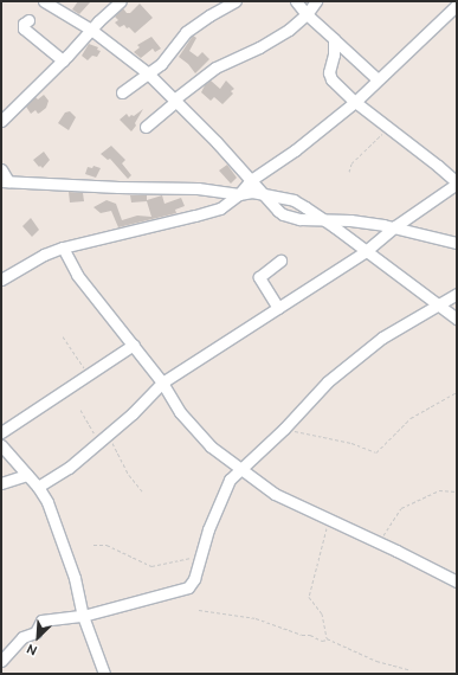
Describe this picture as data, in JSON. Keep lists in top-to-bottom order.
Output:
{
  "north": "bottom left"
}
